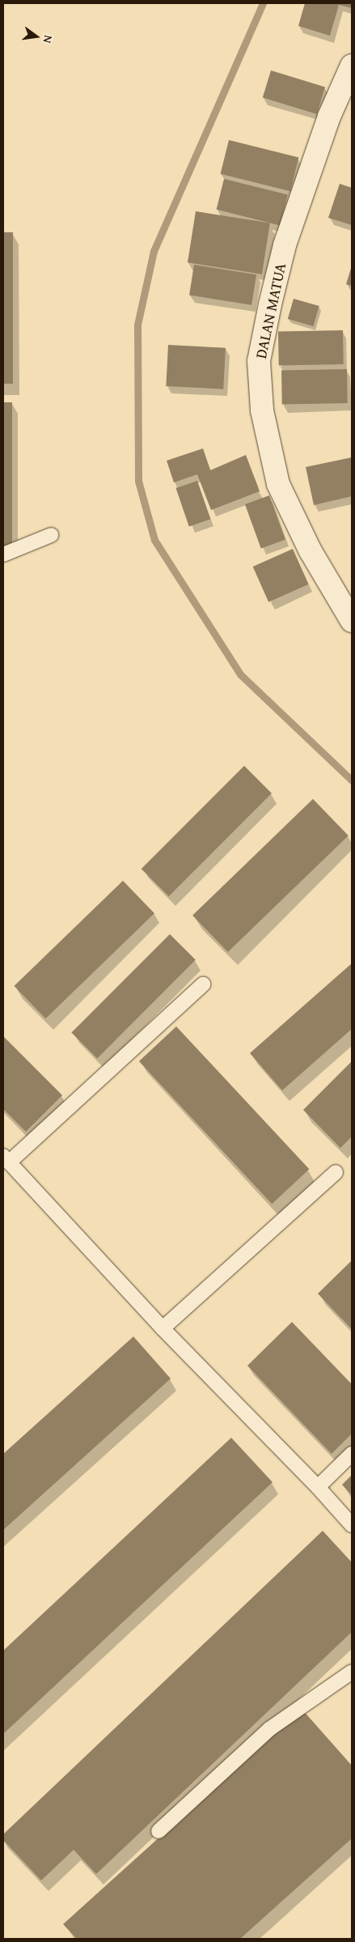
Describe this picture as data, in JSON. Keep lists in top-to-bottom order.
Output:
{
  "streets": {
    "street": ["DALAN MATUA"]
  },
  "north": "right"
}
